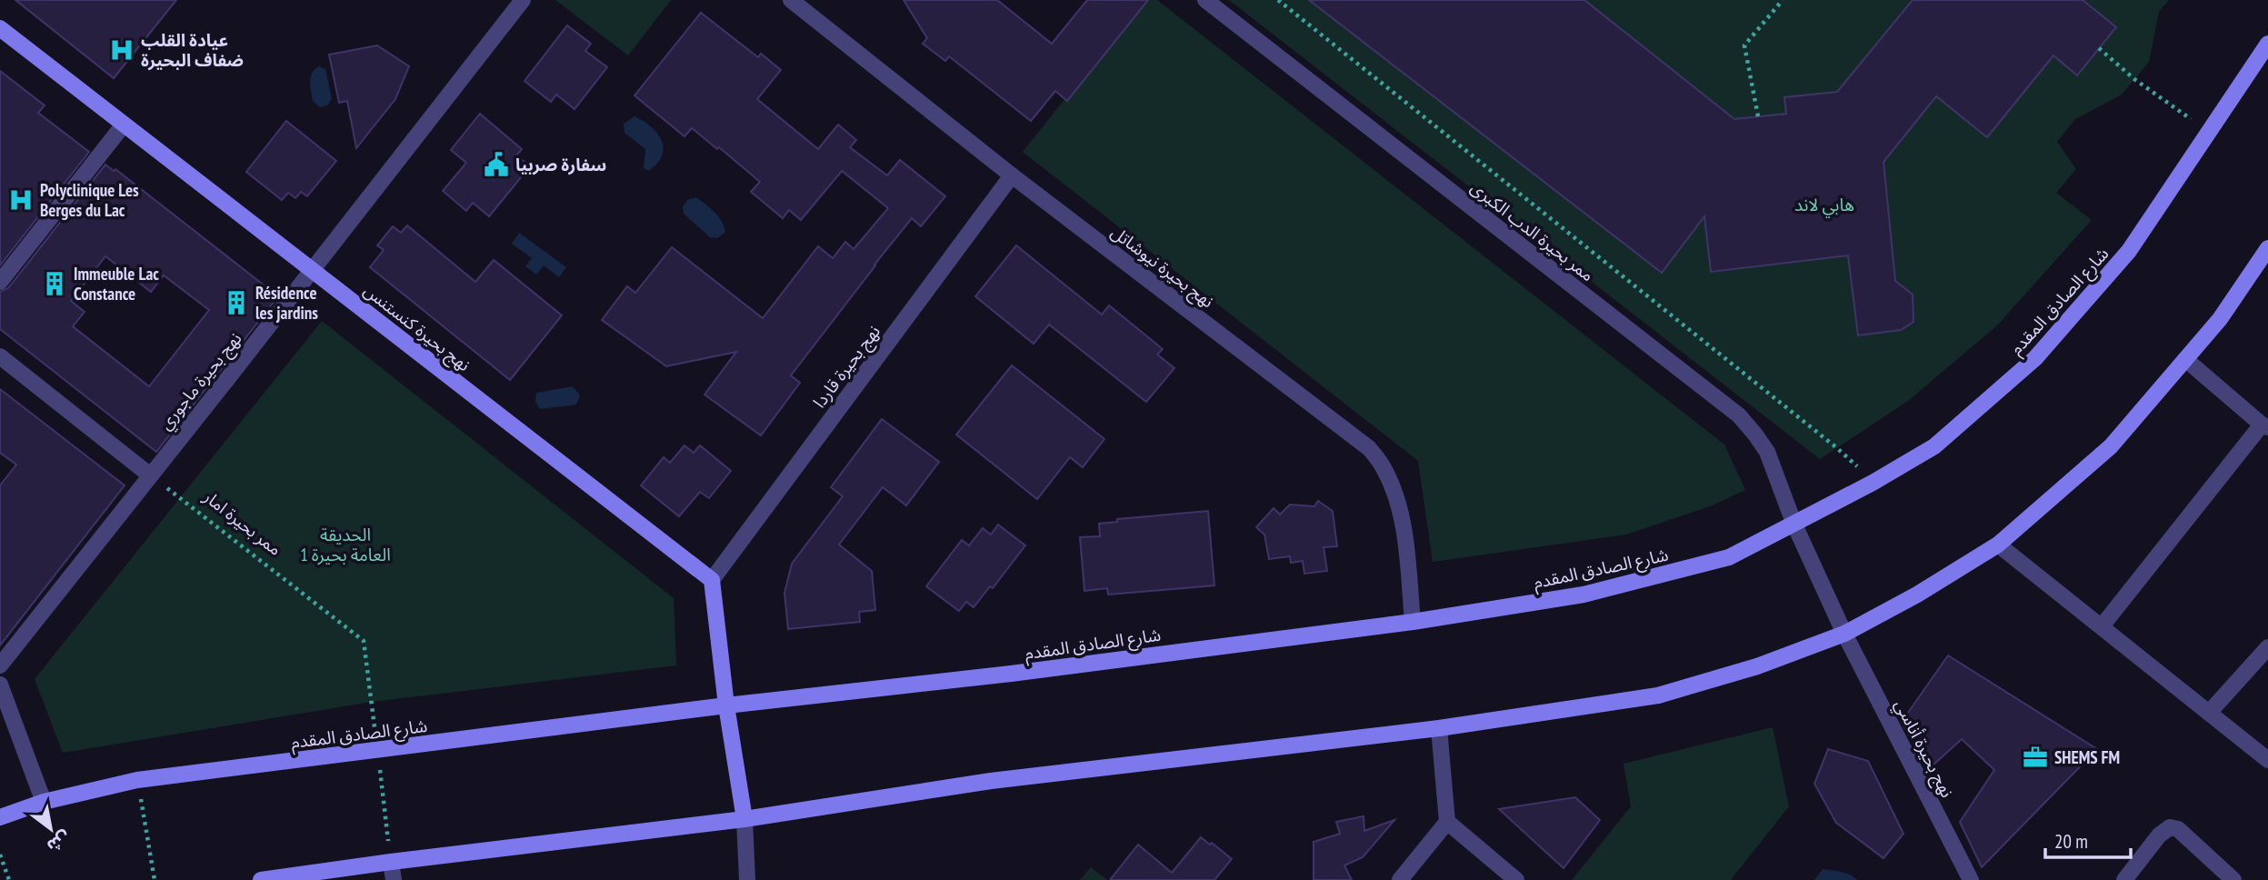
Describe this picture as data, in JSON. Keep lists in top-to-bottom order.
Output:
{
  "streets": {
    "main road": ["شارع الصادق المقدم", "نهج بحيرة كنستنس"],
    "street": [
      "ممر بحيرة الدب الكبرى",
      "نهج بحيرة نيوشاتل",
      "نهج بحيرة قاردا",
      "نهج بحيرة ماجوري",
      "نهج بحيرة أناسي"
    ],
    "path": ["ممر بحيرة امار"]
  },
  "crossings": [
    ["ممر بحيرة الدب الكبرى", "شارع الصادق المقدم"],
    ["ممر بحيرة الدب الكبرى", "نهج بحيرة أناسي"],
    ["نهج بحيرة نيوشاتل", "شارع الصادق المقدم"],
    ["نهج بحيرة نيوشاتل", "نهج بحيرة قاردا"],
    ["شارع الصادق المقدم", "ممر بحيرة امار"],
    ["نهج بحيرة كنستنس", "نهج بحيرة قاردا"],
    ["نهج بحيرة كنستنس", "نهج بحيرة ماجوري"],
    ["نهج بحيرة ماجوري", "ممر بحيرة امار"]
  ],
  "parks": ["هابي لاند", "الحديقة العامة بحيرة 1"],
  "places": {
    "hospital": ["عيادة القلب ضفاف البحيرة", "Polyclinique Les Berges du Lac"],
    "public building": ["سفارة صربيا"],
    "building": ["Immeuble Lac Constance", "Résidence les jardins"],
    "office": ["SHEMS FM"]
  },
  "scale_bar": "20 m",
  "north": "bottom right"
}
